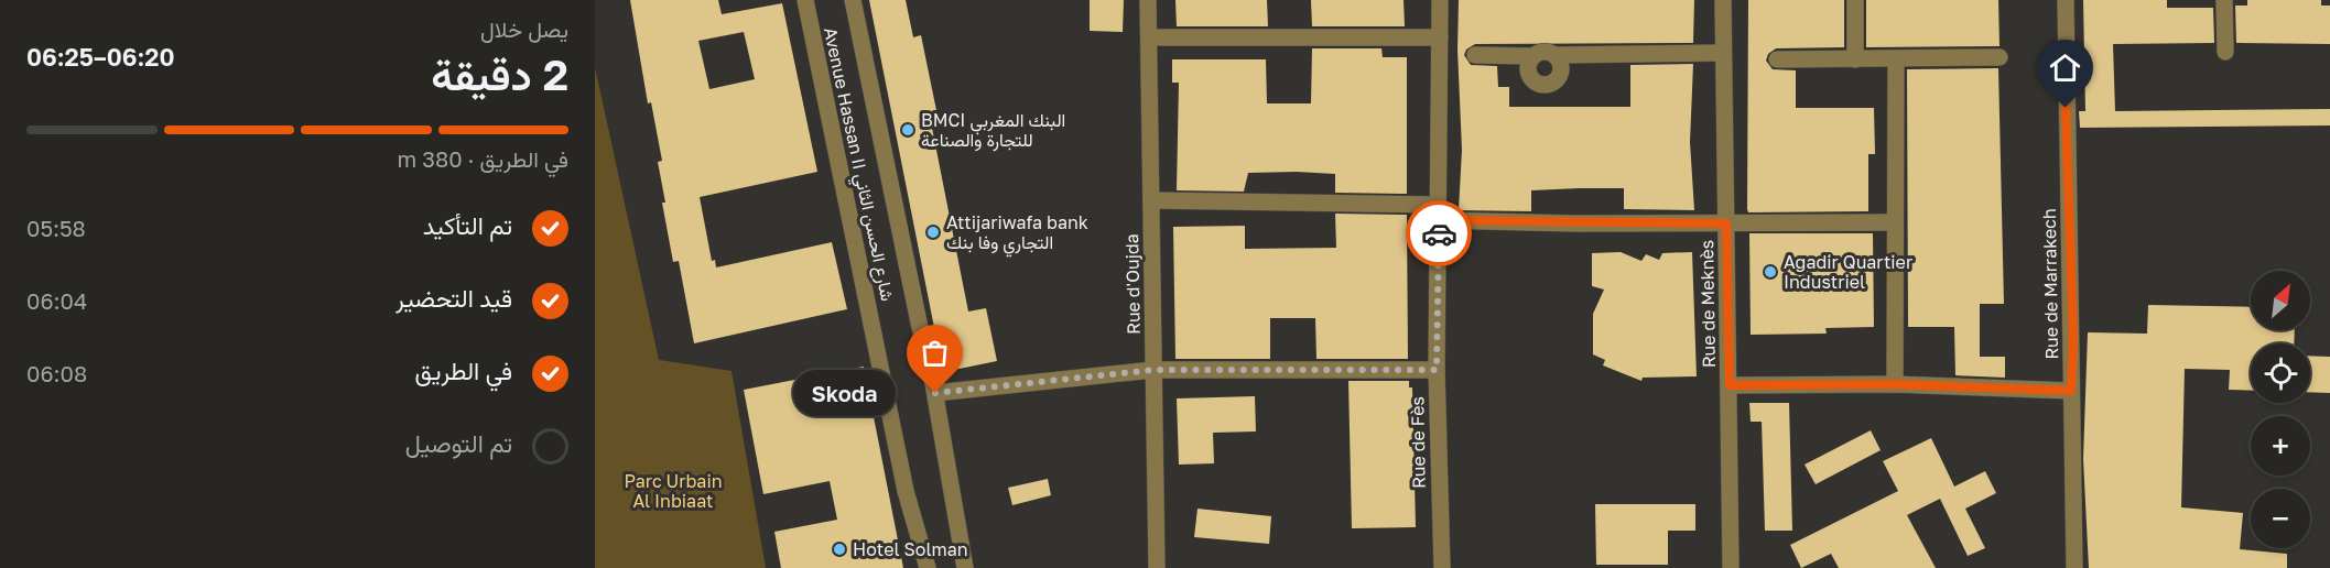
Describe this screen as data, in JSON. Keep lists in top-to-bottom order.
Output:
{
  "streets": {
    "street": [
      "Avenue Hassan II شارع الحسن الثاني",
      "Rue d'Oujda",
      "Rue de Marrakech",
      "Rue de Meknès",
      "Rue de Fès"
    ]
  },
  "parks": ["Parc Urbain Al Inbiaat"],
  "places": [
    "BMCI البنك المغربي للتجارة والصناعة",
    "Attijariwafa bank التجاري وفا بنك",
    "Agadir Quartier Industriel",
    "Skoda",
    "Hotel Solman"
  ],
  "north": "top right",
  "page": {
    "heading": ["2 دقيقة", "يصل خلال", "06:20–06:25"],
    "bar": "في الطريق · 380 m",
    "list": [
      ["تم التأكيد", "05:58"],
      ["قيد التحضير", "06:04"],
      ["في الطريق", "06:08"],
      "تم التوصيل"
    ],
    "map_buttons": ["+", "−"],
    "bubble": "Skoda"
  }
}
